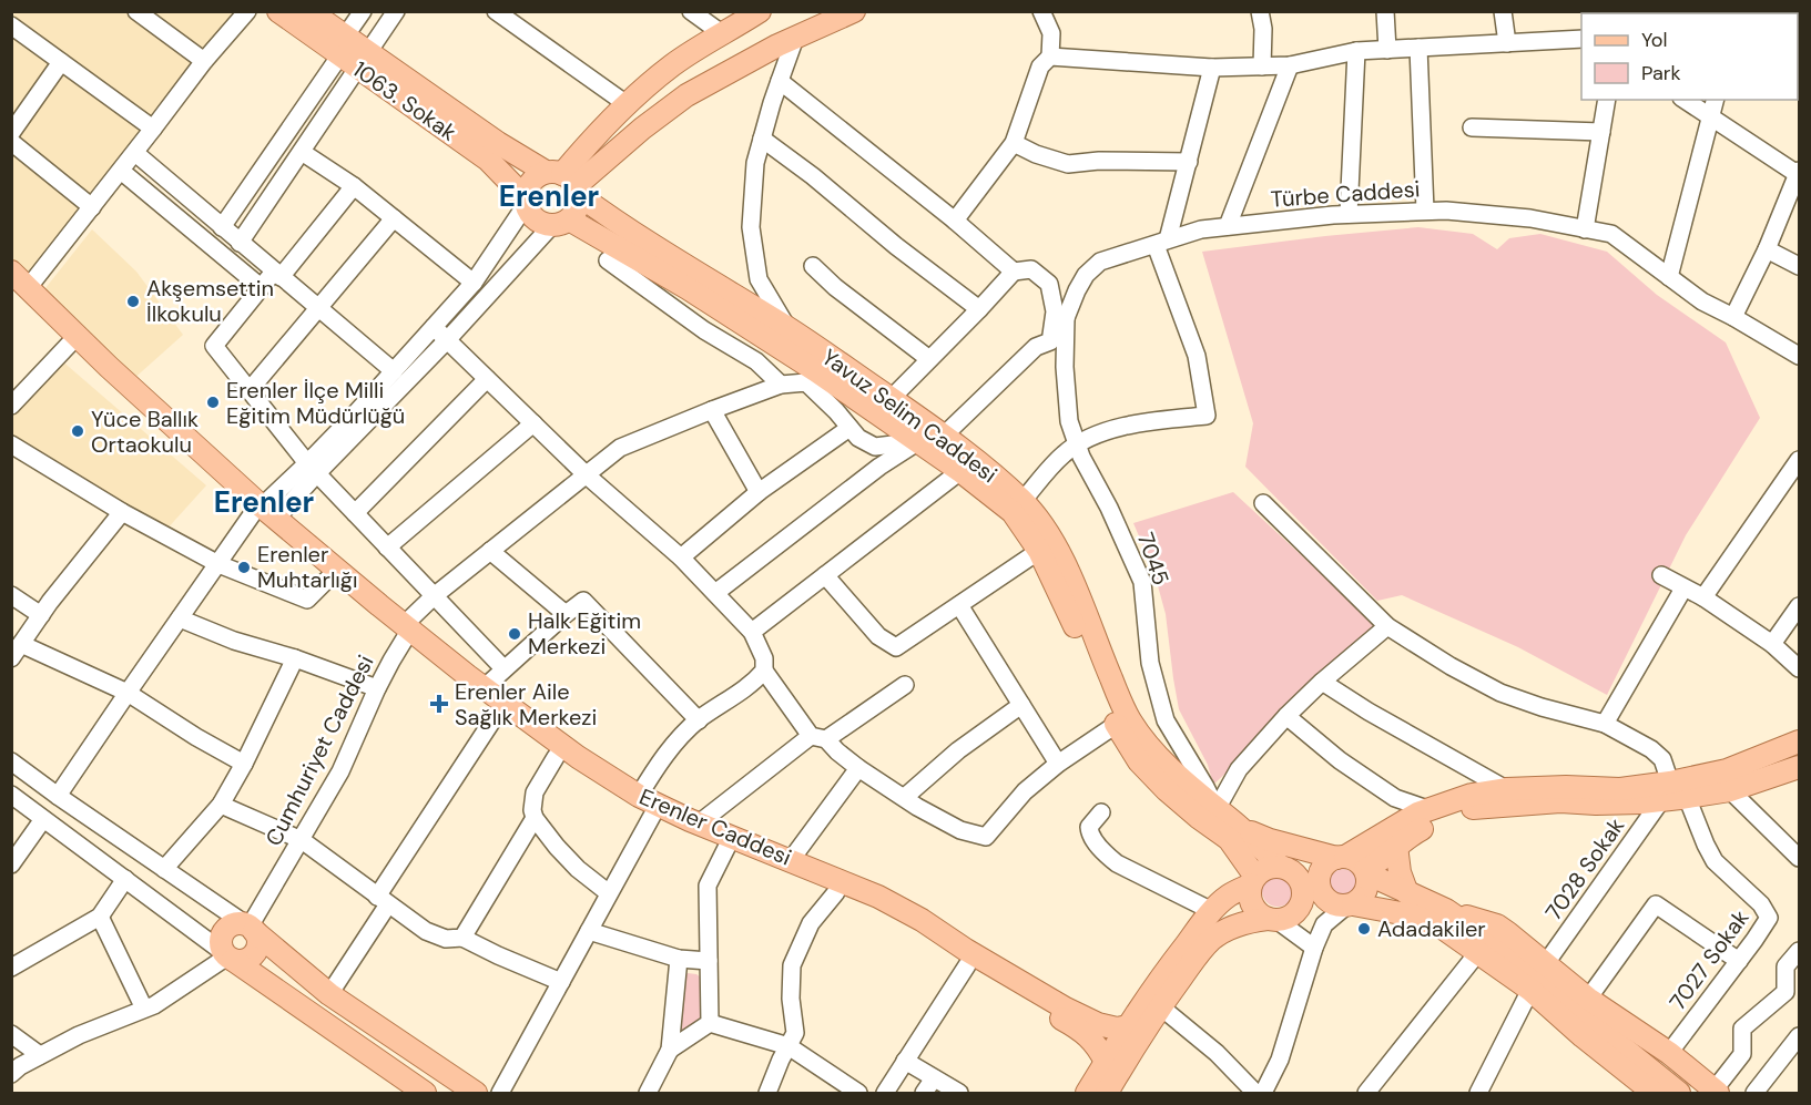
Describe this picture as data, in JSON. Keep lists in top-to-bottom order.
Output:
{
  "streets": {
    "main road": ["1063. Sokak", "Yavuz Selim Caddesi", "Erenler Caddesi"],
    "street": [
      "Türbe Caddesi",
      "7045",
      "Cumhuriyet Caddesi",
      "7028 Sokak",
      "7027 Sokak"
    ]
  },
  "crossings": [
    ["1063. Sokak", "Yavuz Selim Caddesi"],
    ["Türbe Caddesi", "Yavuz Selim Caddesi"],
    ["Türbe Caddesi", "7045"],
    ["Yavuz Selim Caddesi", "7045"],
    ["Cumhuriyet Caddesi", "Erenler Caddesi"]
  ],
  "districts": ["Erenler", "Erenler"],
  "places": {
    "other": [
      "Akşemsettin İlkokulu",
      "Erenler İlçe Milli Eğitim Müdürlüğü",
      "Yüce Ballık Ortaokulu",
      "Erenler Muhtarlığı",
      "Halk Eğitim Merkezi",
      "Adadakiler"
    ],
    "health": ["Erenler Aile Sağlık Merkezi"]
  },
  "legend": ["Yol", "Park"]
}
